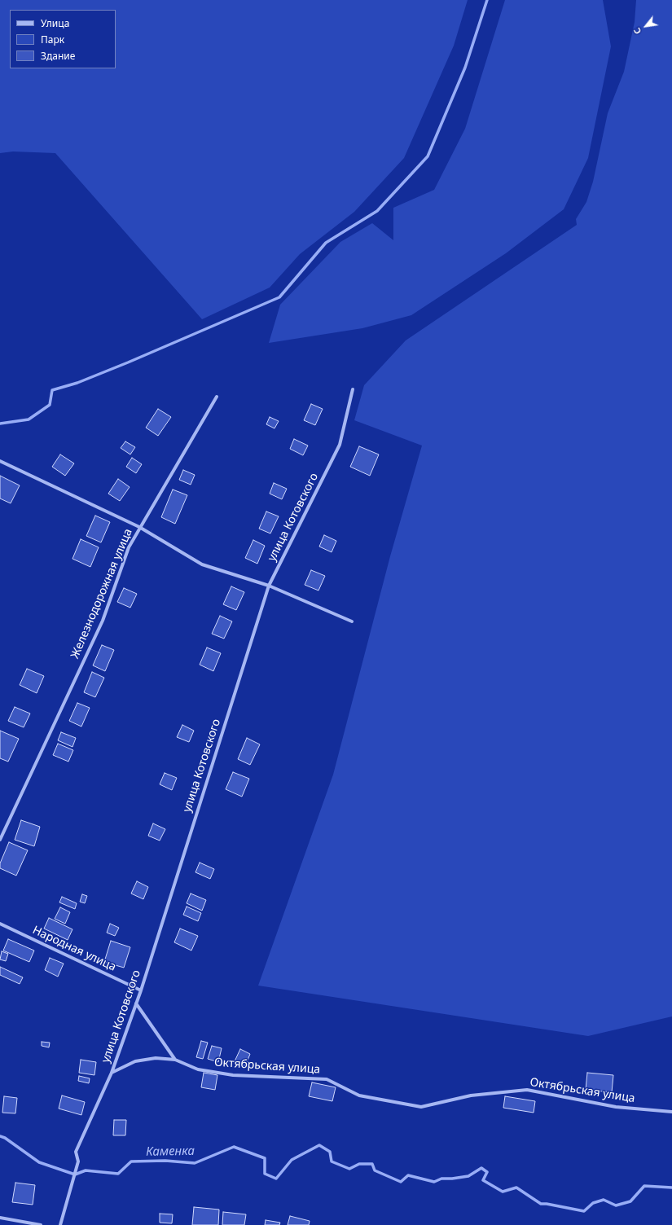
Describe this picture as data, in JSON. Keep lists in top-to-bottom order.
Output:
{
  "streets": {
    "street": [
      "улица Котовского",
      "Железнодорожная улица",
      "Народная улица",
      "Октябрьская улица"
    ]
  },
  "crossings": [
    ["улица Котовского", "Народная улица"],
    ["улица Котовского", "Октябрьская улица"]
  ],
  "water": ["Каменка"],
  "legend": ["Улица", "Парк", "Здание"],
  "north": "bottom left"
}
